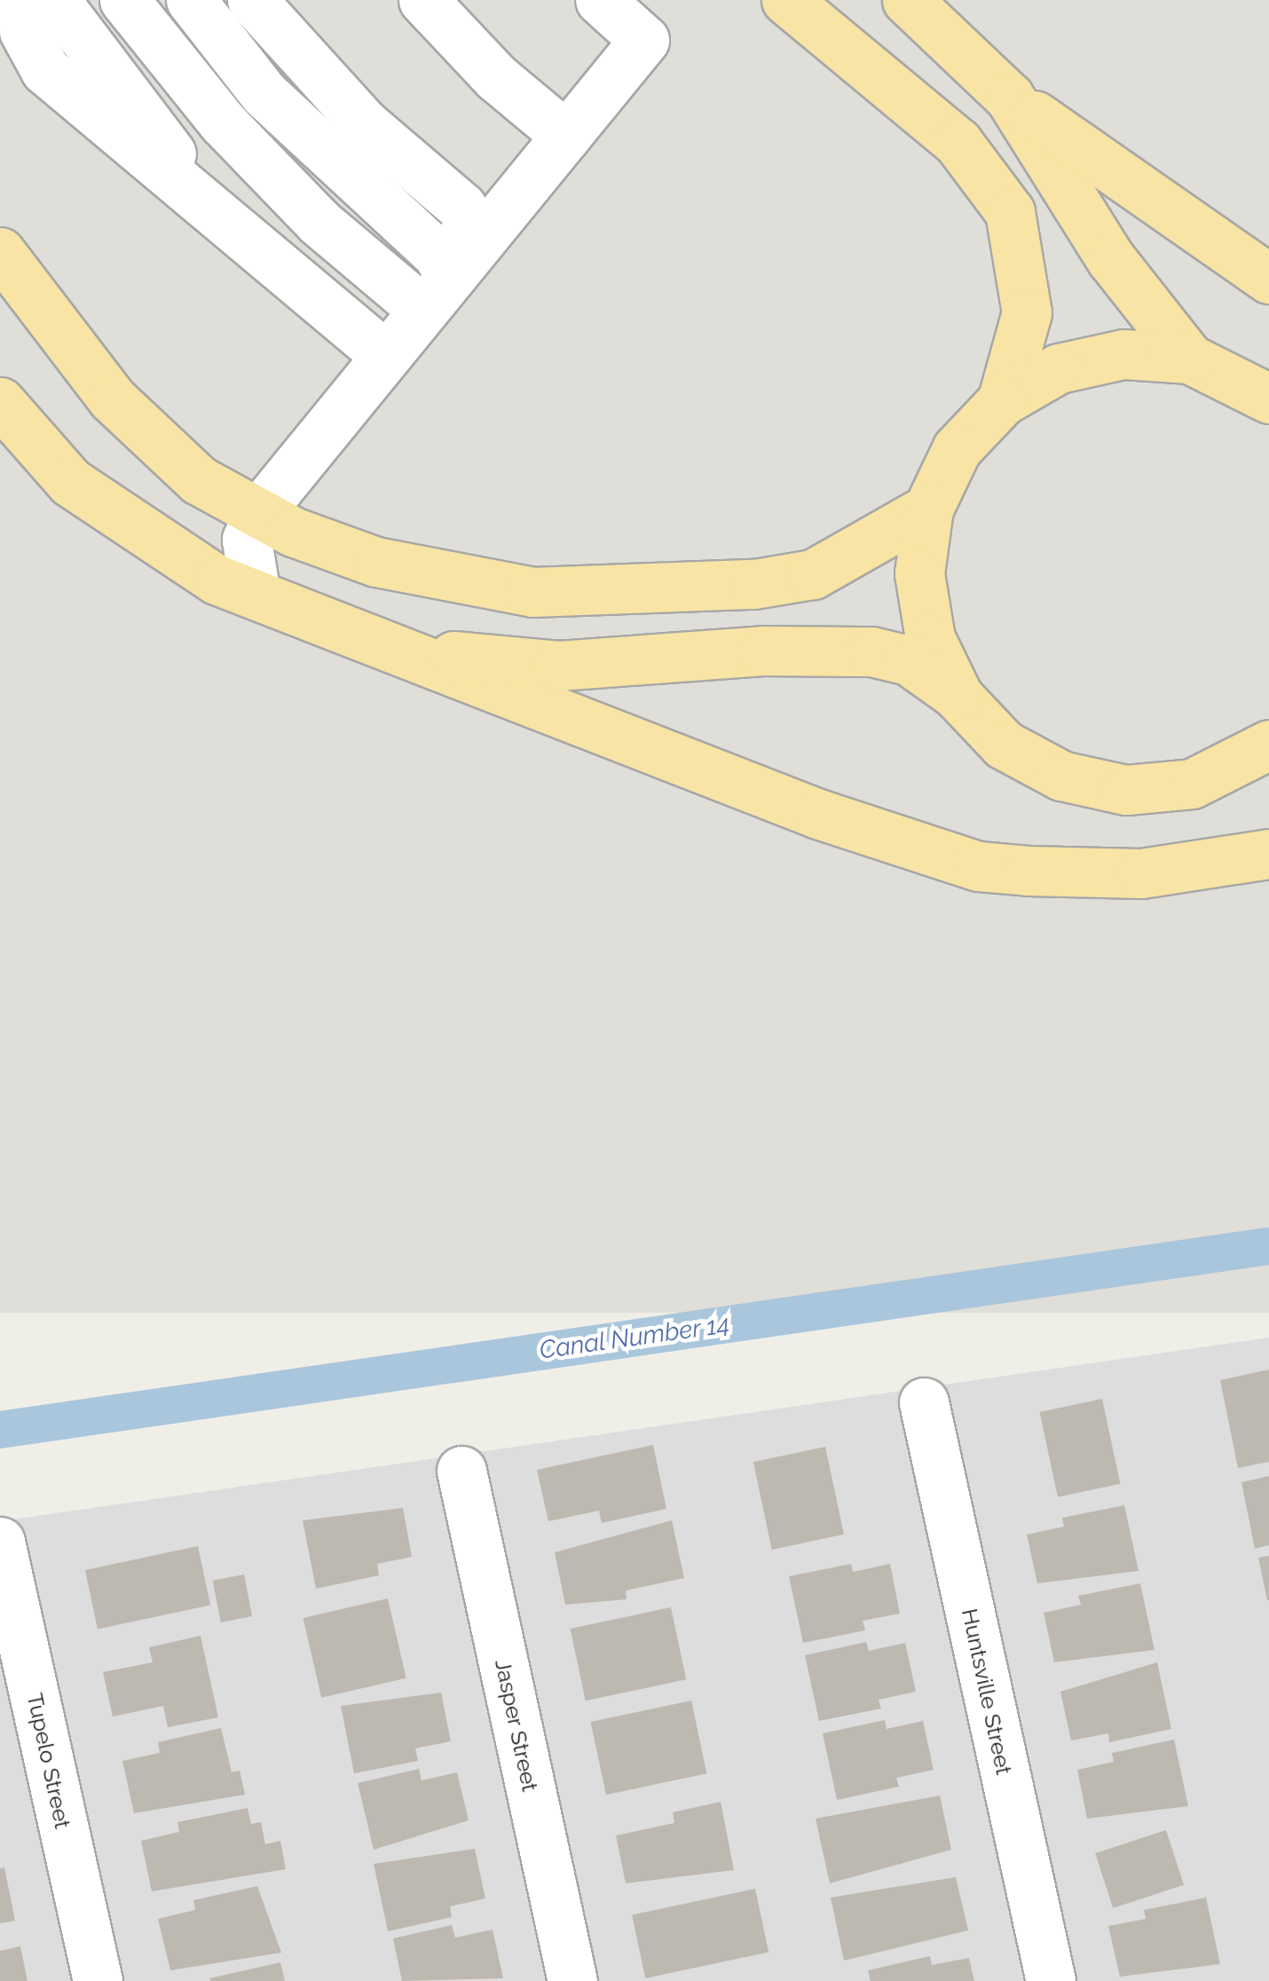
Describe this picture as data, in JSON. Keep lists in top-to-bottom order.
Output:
{
  "streets": {
    "street": ["Huntsville Street", "Jasper Street", "Tupelo Street"]
  },
  "water": ["Canal Number 14"]
}
